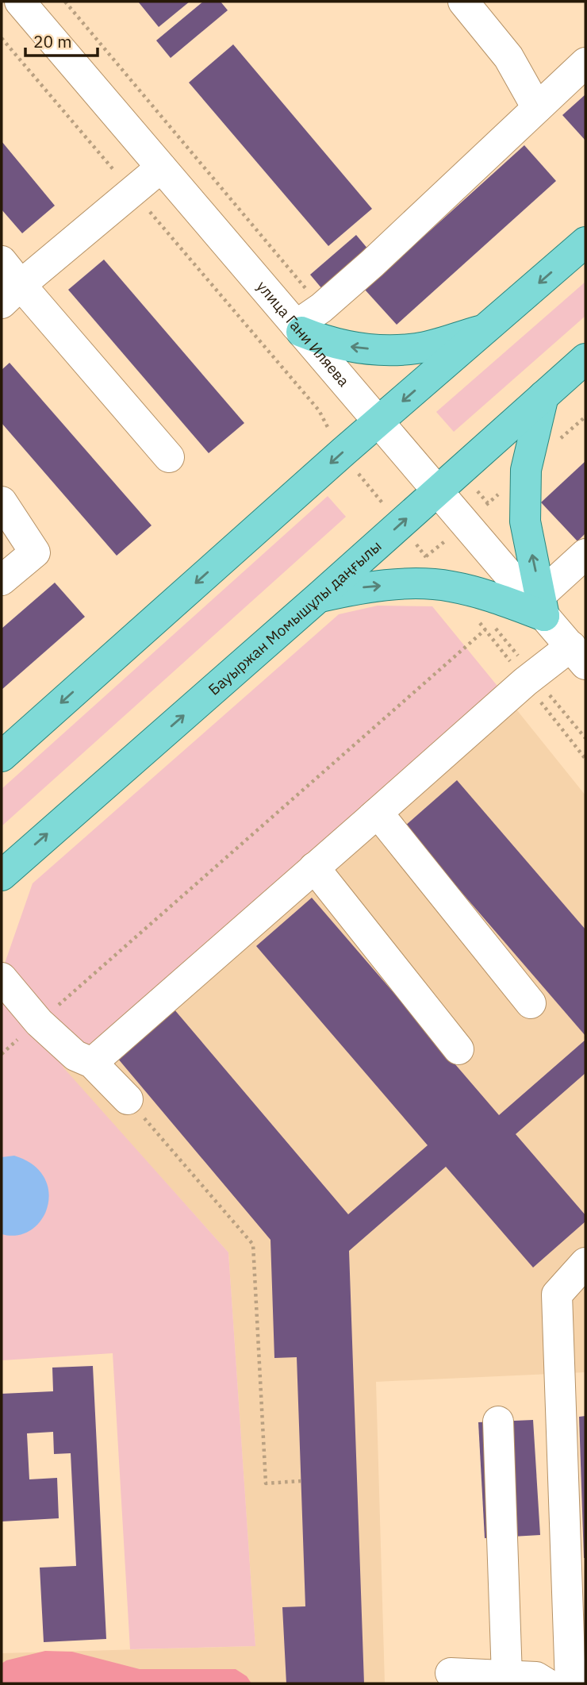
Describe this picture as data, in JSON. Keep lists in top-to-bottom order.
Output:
{
  "streets": {
    "main road": ["Бауыржан Момышұлы даңғылы"],
    "street": ["улица Гани Иляева"]
  },
  "crossings": [
    ["улица Гани Иляева", "Бауыржан Момышұлы даңғылы"]
  ],
  "scale_bar": "20 m"
}
